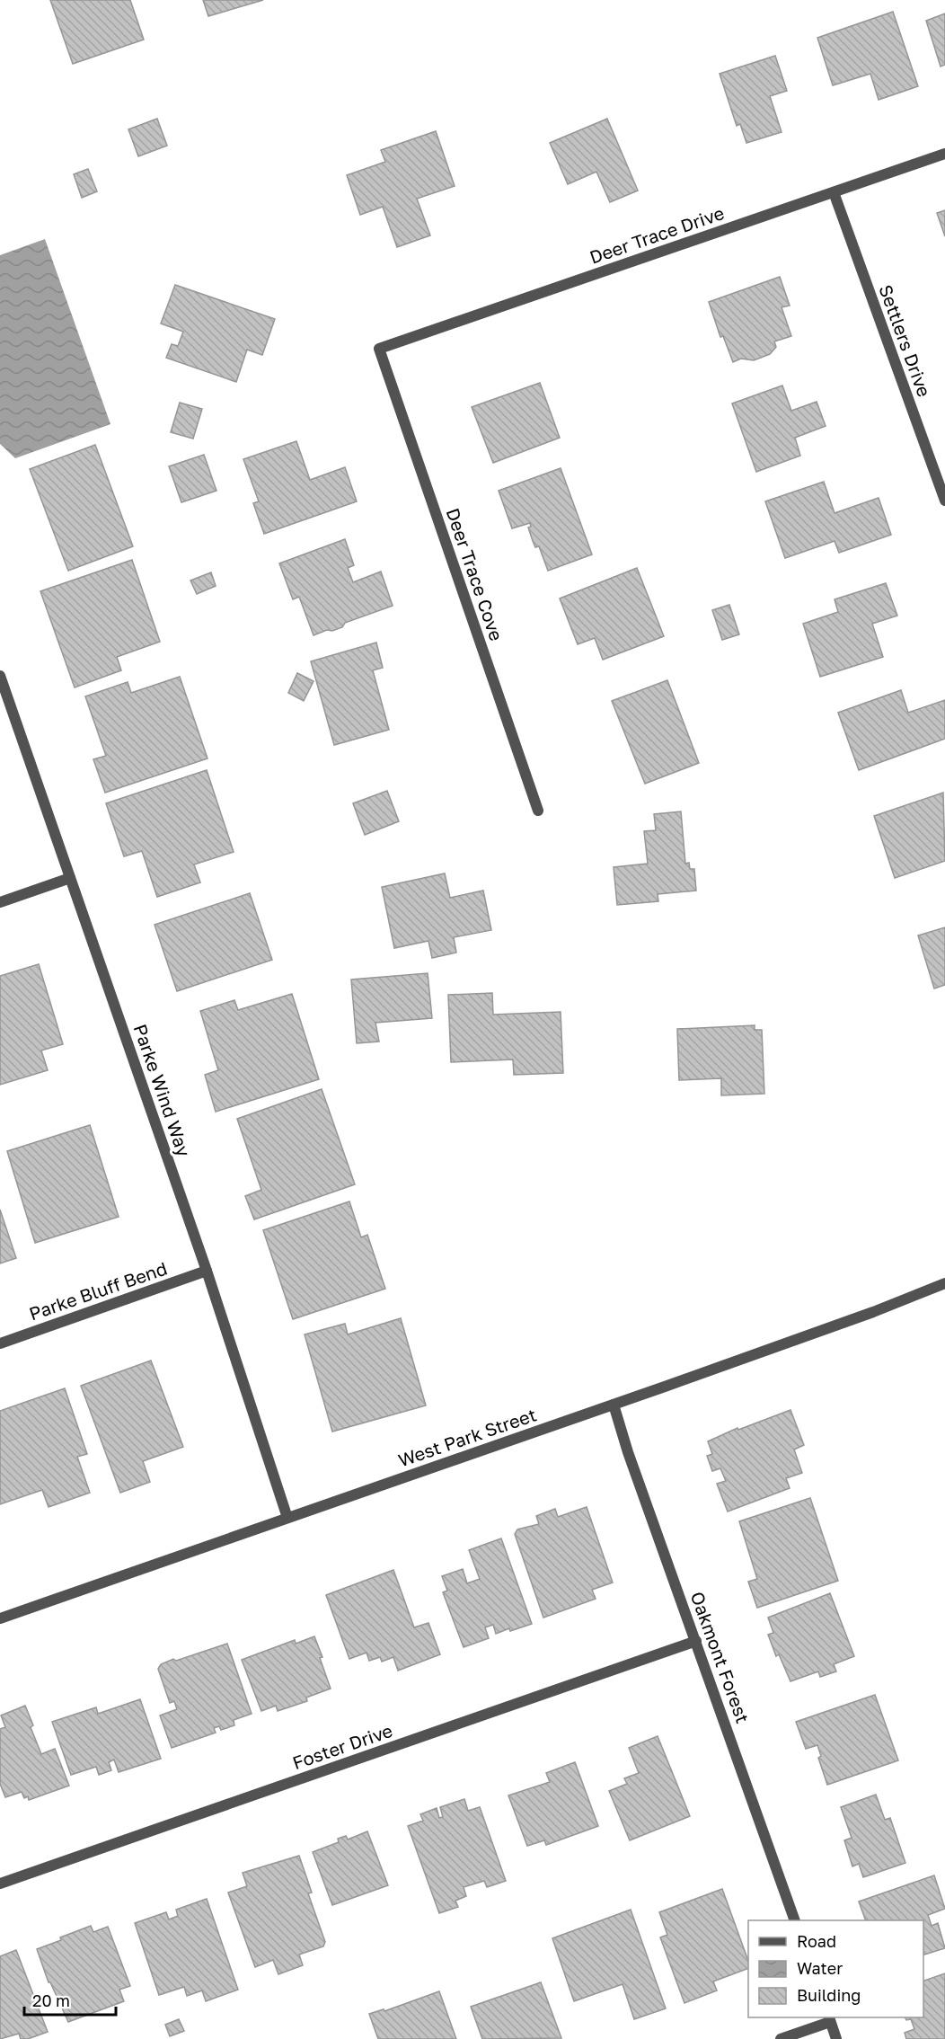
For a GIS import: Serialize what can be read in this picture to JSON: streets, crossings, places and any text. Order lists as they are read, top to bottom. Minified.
{"streets":{"street":["Deer Trace Drive","Settlers Drive","Deer Trace Cove","Parke Wind Way","Parke Bluff Bend","West Park Street","Oakmont Forest","Foster Drive"]},"crossings":[["Deer Trace Drive","Settlers Drive"],["Deer Trace Drive","Deer Trace Cove"],["Parke Wind Way","Parke Bluff Bend"],["Parke Wind Way","West Park Street"],["West Park Street","Oakmont Forest"],["Oakmont Forest","Foster Drive"]],"legend":["Road","Water","Building"],"scale_bar":"20 m"}
